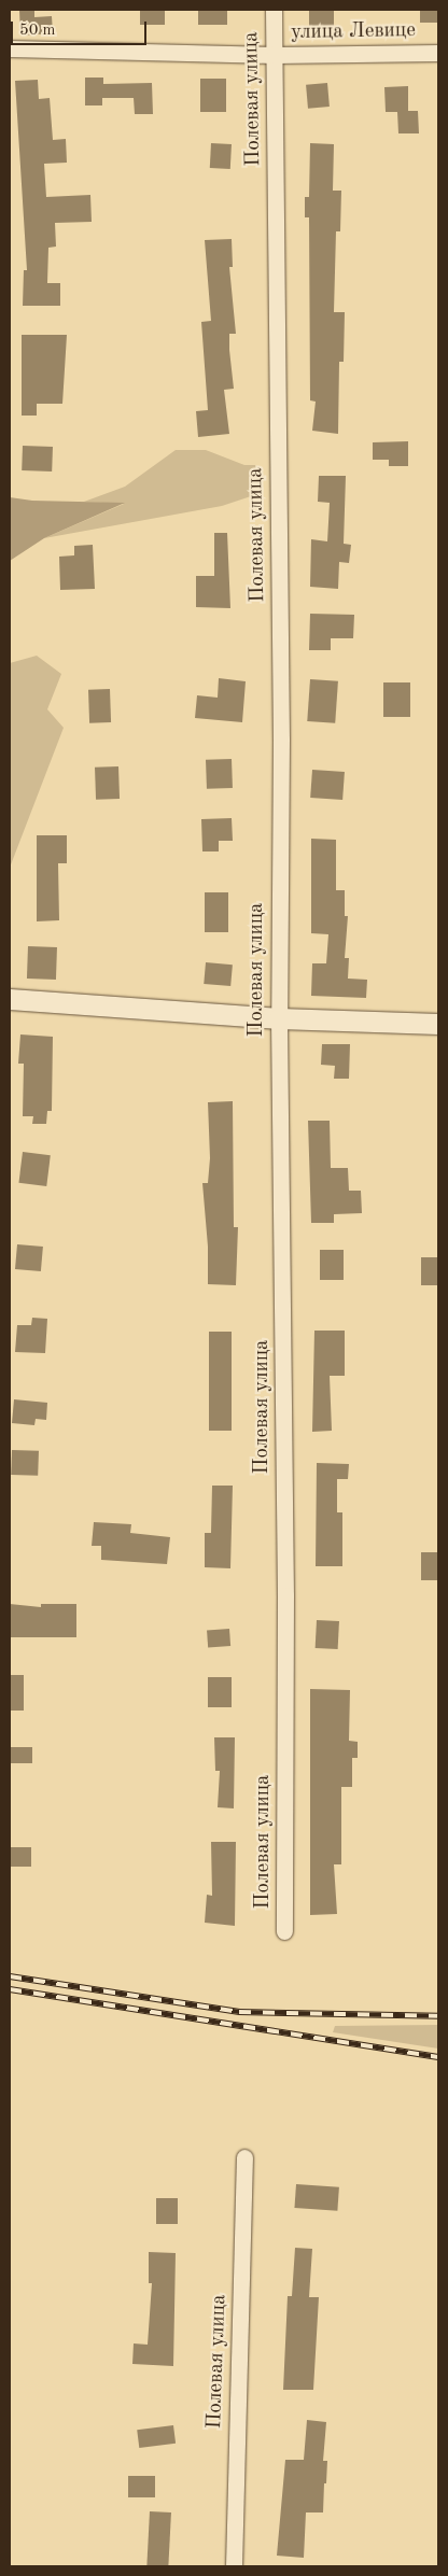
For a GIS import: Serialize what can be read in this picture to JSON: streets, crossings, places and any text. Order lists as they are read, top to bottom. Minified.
{"streets":{"street":["улица Левице","Полевая улица"]},"crossings":[["улица Левице","Полевая улица"]],"scale_bar":"50 m"}
